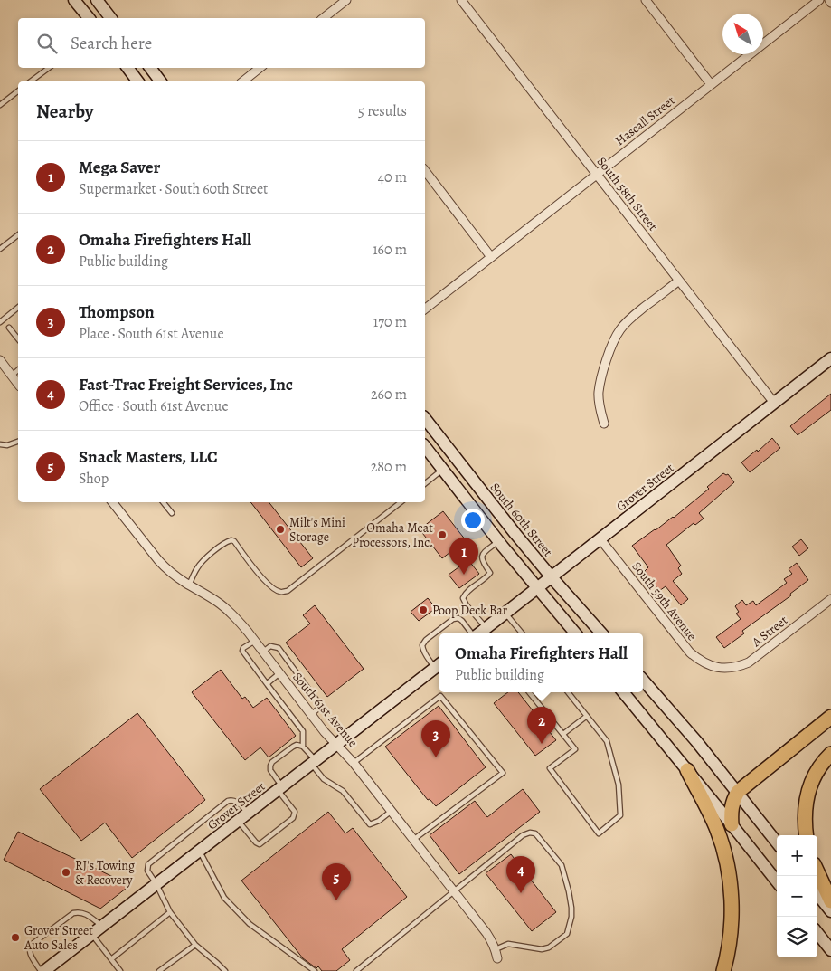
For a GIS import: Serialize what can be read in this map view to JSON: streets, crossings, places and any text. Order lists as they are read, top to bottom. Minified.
{"streets":{"main road":["Grover Street","South 60th Street"],"street":["Hascall Street","South 58th Street","South 59th Avenue","A Street","South 61st Avenue"]},"crossings":[["Hascall Street","South 58th Street"],["South 58th Street","Grover Street"],["Grover Street","South 60th Street"],["Grover Street","South 59th Avenue"],["Grover Street","South 61st Avenue"],["South 59th Avenue","A Street"]],"places":["Milt's Mini Storage","Omaha Meat Processors, Inc.","Poop Deck Bar","RJ's Towing & Recovery","Grover Street Auto Sales"],"north":"top left","page":{"search":"Search here","heading":["Nearby","5 results"],"list":[{"mark":"1","name":"Mega Saver","note":"Supermarket · South 60th Street","value":"40 m"},{"mark":"2","name":"Omaha Firefighters Hall","note":"Public building","value":"160 m"},{"mark":"3","name":"Thompson","note":"Place · South 61st Avenue","value":"170 m"},{"mark":"4","name":"Fast-Trac Freight Services, Inc","note":"Office · South 61st Avenue","value":"260 m"},{"mark":"5","name":"Snack Masters, LLC","note":"Shop","value":"280 m"}],"pins":["1","2","3","4","5"],"popup":["Omaha Firefighters Hall","Public building"],"map_buttons":["+","−"]}}
